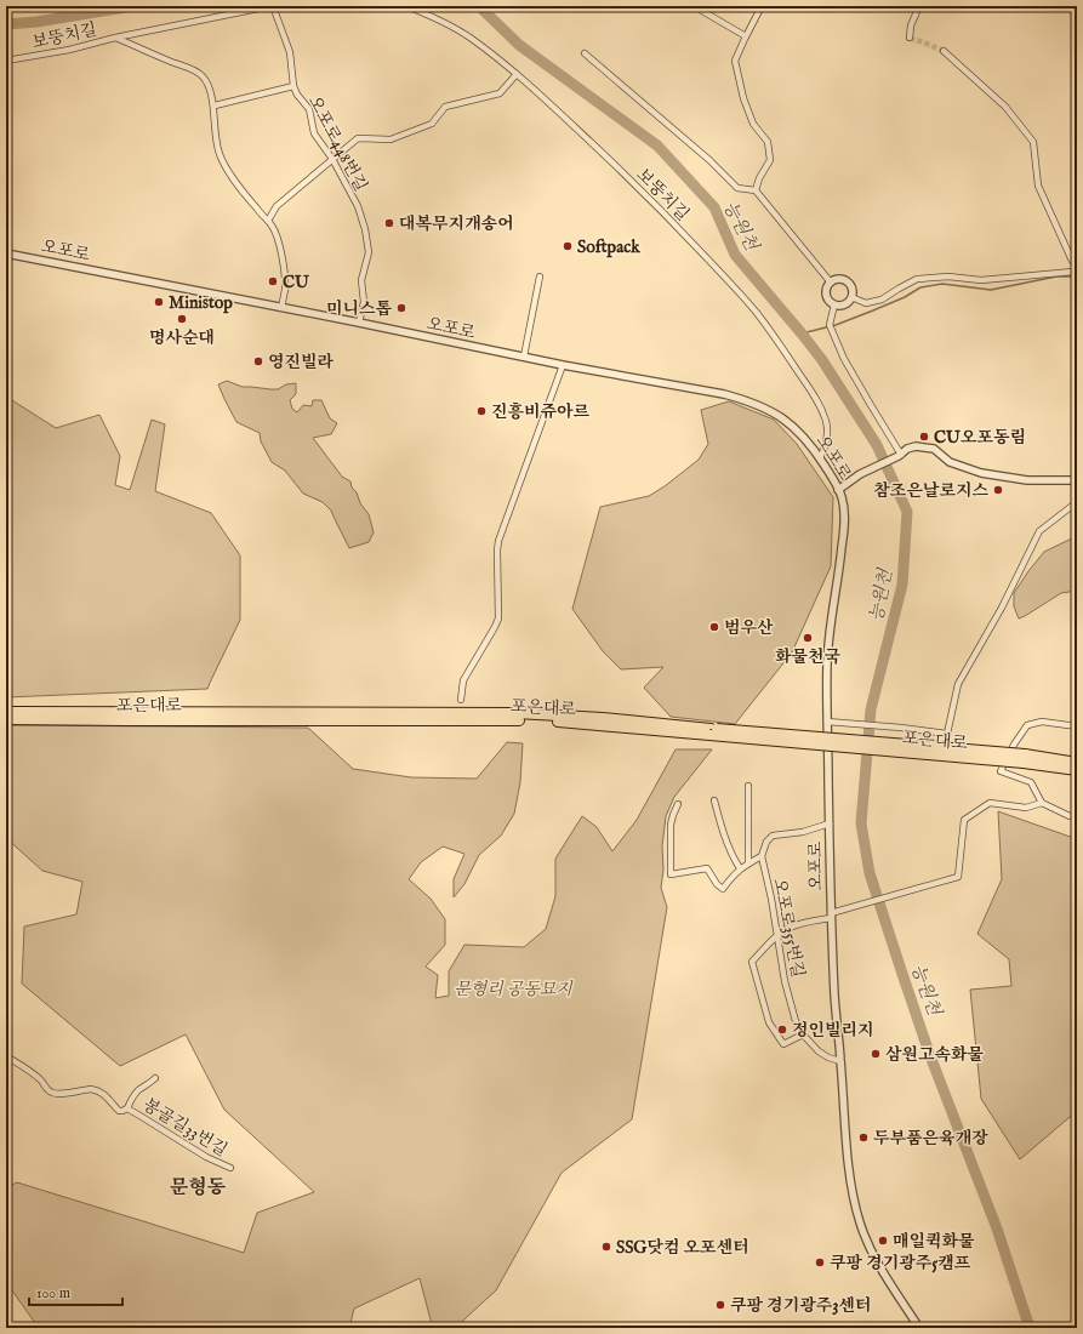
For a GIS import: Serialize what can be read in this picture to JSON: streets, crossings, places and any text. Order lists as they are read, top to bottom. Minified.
{"streets":{"highway":["포은대로"],"street":["보뚱치길","오포로448번길","오포로","오포로355번길","봉골길33번길"]},"crossings":[["보뚱치길","오포로448번길"],["보뚱치길","오포로"],["오포로448번길","오포로"],["오포로","오포로355번길"]],"districts":["문형동"],"water":["능원천"],"parks":["문형리 공동묘지"],"places":["대복무지개송어","Softpack","CU","Ministop","미니스톱","명사순대","영진빌라","진흥비쥬아르","CU오포동림","참조은날로지스","범우산","화물천국","정인빌리지","삼원고속화물","두부품은육개장","매일퀵화물","SSG닷컴 오포센터","쿠팡 경기광주5캠프","쿠팡 경기광주3센터"],"scale_bar":"100 m"}
